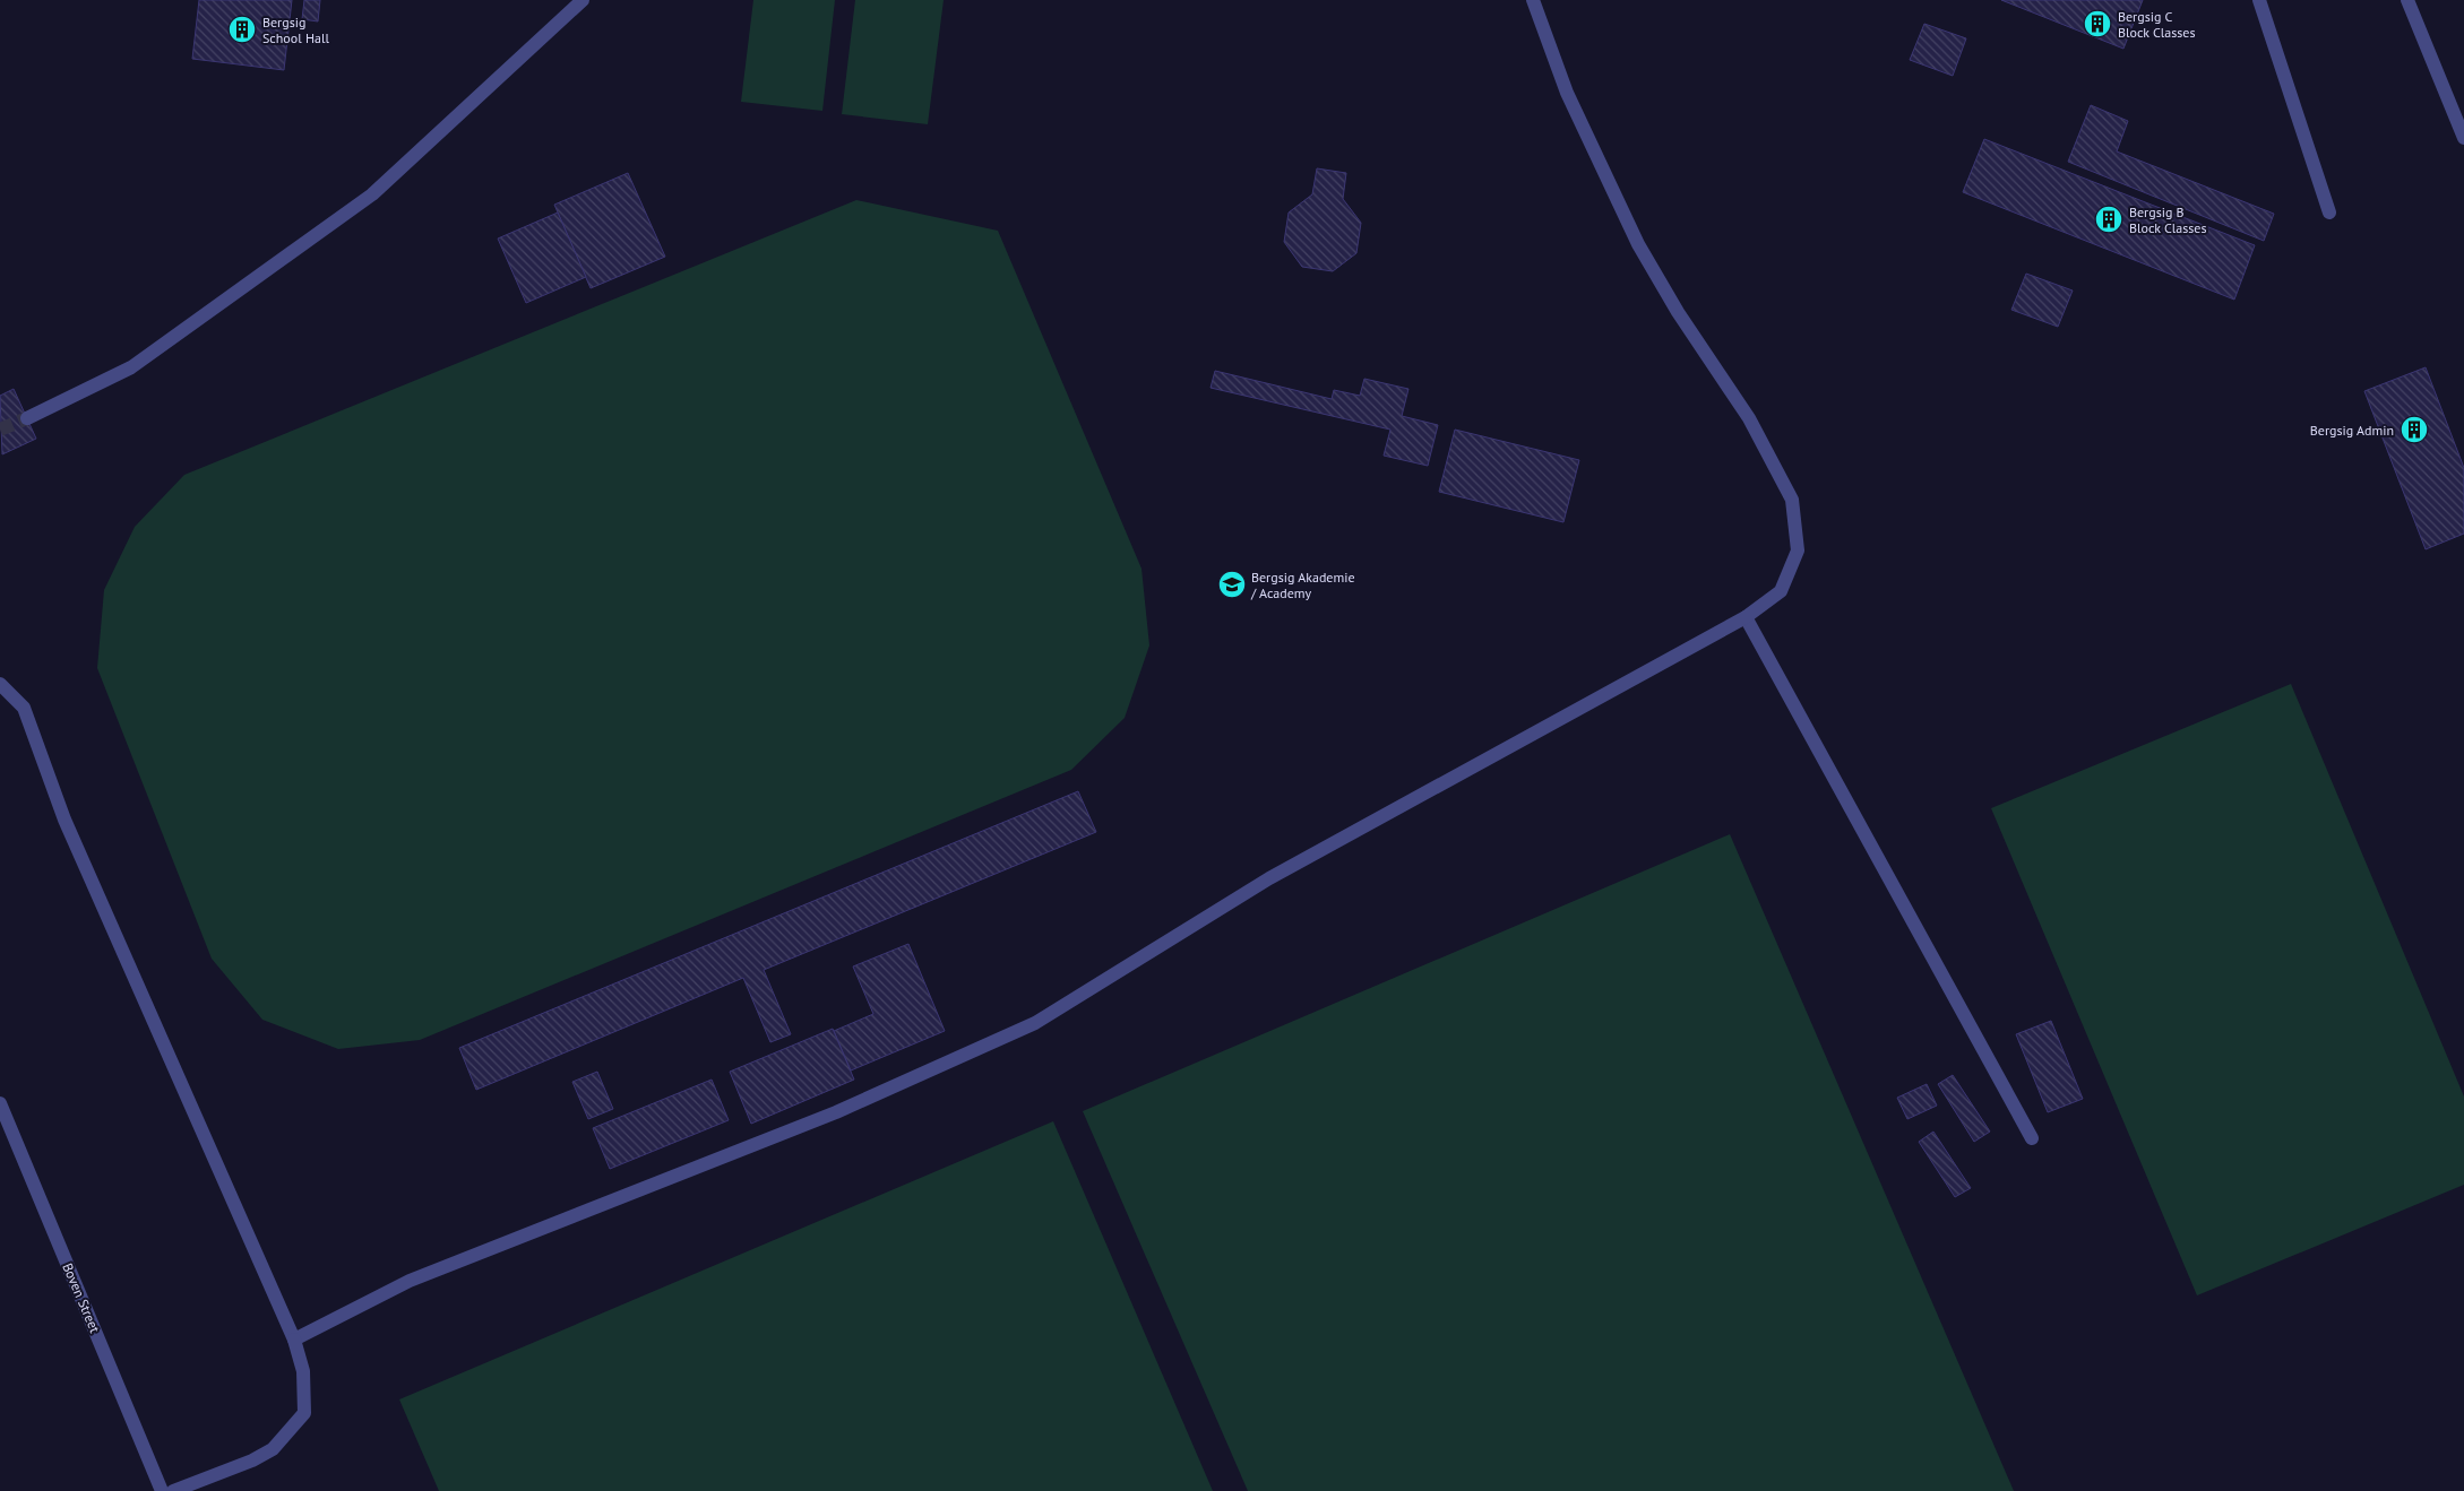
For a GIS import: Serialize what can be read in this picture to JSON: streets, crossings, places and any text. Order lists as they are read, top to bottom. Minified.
{"streets":{"street":["Boven Street"]},"places":{"building":["Bergsig C Block Classes","Bergsig School Hall","Bergsig B Block Classes","Bergsig Admin"],"school or university":["Bergsig Akademie / Academy"]}}
